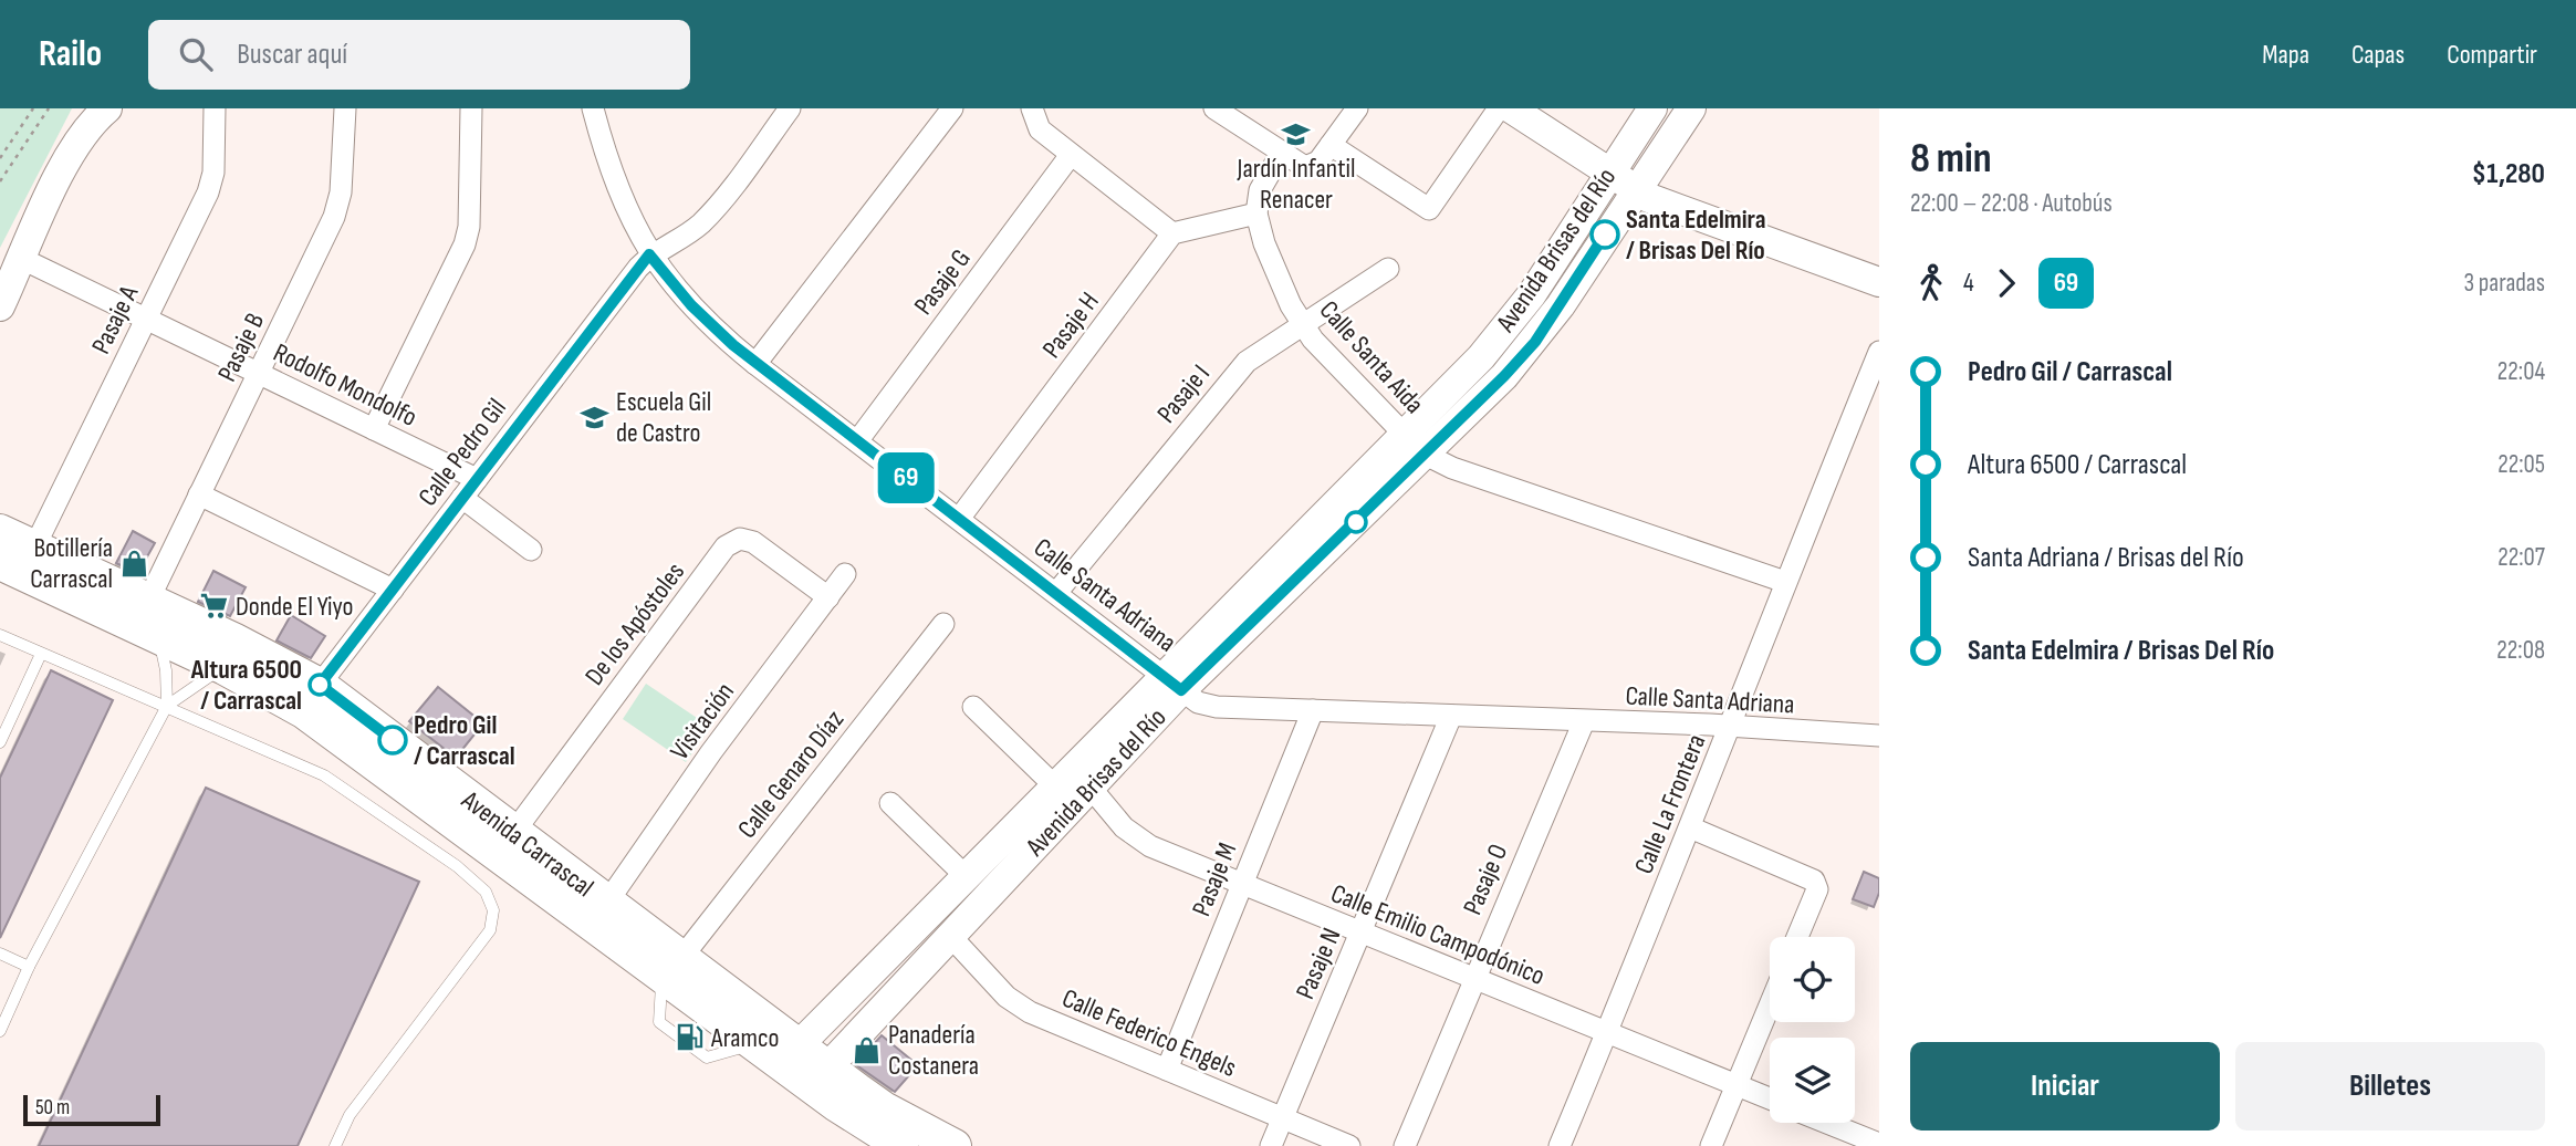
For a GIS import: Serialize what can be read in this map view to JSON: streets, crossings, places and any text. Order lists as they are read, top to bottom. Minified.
{"streets":{"main road":["Avenida Carrascal"],"street":["Avenida Brisas del Río","Pasaje G","Pasaje A","Pasaje H","Pasaje B","Calle Santa Aida","Rodolfo Mondolfo","Pasaje I","Calle Pedro Gil","Calle Santa Adriana","De los Apóstoles","Visitación","Calle Genaro Díaz","Calle La Frontera","Pasaje M","Pasaje O","Calle Emilio Campodónico","Pasaje N","Calle Federico Engels"]},"crossings":[["Avenida Brisas del Río","Calle Santa Aida"],["Avenida Brisas del Río","Calle Santa Adriana"],["Avenida Brisas del Río","Avenida Carrascal"],["Avenida Brisas del Río","Calle Emilio Campodónico"],["Avenida Brisas del Río","Calle Federico Engels"],["Pasaje G","Calle Santa Adriana"],["Pasaje A","Rodolfo Mondolfo"],["Pasaje A","Avenida Carrascal"],["Pasaje H","Calle Santa Adriana"],["Pasaje B","Rodolfo Mondolfo"],["Pasaje B","Avenida Carrascal"],["Calle Santa Aida","Pasaje I"],["Calle Santa Aida","Calle La Frontera"],["Rodolfo Mondolfo","Calle Pedro Gil"],["Pasaje I","Calle Santa Adriana"],["Calle Pedro Gil","Calle Santa Adriana"],["Calle Pedro Gil","Avenida Carrascal"],["Calle Santa Adriana","Calle La Frontera"],["Calle Santa Adriana","Pasaje M"],["Calle Santa Adriana","Pasaje O"],["Calle Santa Adriana","Pasaje N"],["De los Apóstoles","Visitación"],["De los Apóstoles","Avenida Carrascal"],["Visitación","Avenida Carrascal"],["Calle Genaro Díaz","Avenida Carrascal"],["Calle La Frontera","Calle Emilio Campodónico"],["Pasaje M","Calle Emilio Campodónico"],["Pasaje M","Calle Federico Engels"],["Pasaje O","Calle Emilio Campodónico"],["Calle Emilio Campodónico","Pasaje N"],["Pasaje N","Calle Federico Engels"]],"places":{"school or university":["Jardín Infantil Renacer","Escuela Gil de Castro"],"other":["Santa Edelmira / Brisas Del Río","Altura 6500 / Carrascal","Pedro Gil / Carrascal"],"shop":["Botillería Carrascal","Panadería Costanera"],"supermarket":["Donde El Yiyo"],"fuel station":["Aramco"]},"lines":["bus line 69"],"scale_bar":"50 m","page":{"header":"Railo","search":"Buscar aquí","nav":["Mapa","Capas","Compartir"],"on_map":"69","heading":["8 min","22:00 – 22:08 · Autobús","$1,280"],"legs":["4","69","3 paradas"],"list":[{"name":"Pedro Gil / Carrascal","value":"22:04"},{"name":"Altura 6500 / Carrascal","value":"22:05"},{"name":"Santa Adriana / Brisas del Río","value":"22:07"},{"name":"Santa Edelmira / Brisas Del Río","value":"22:08"}],"buttons":["Iniciar","Billetes"],"scale":"50 m"}}
